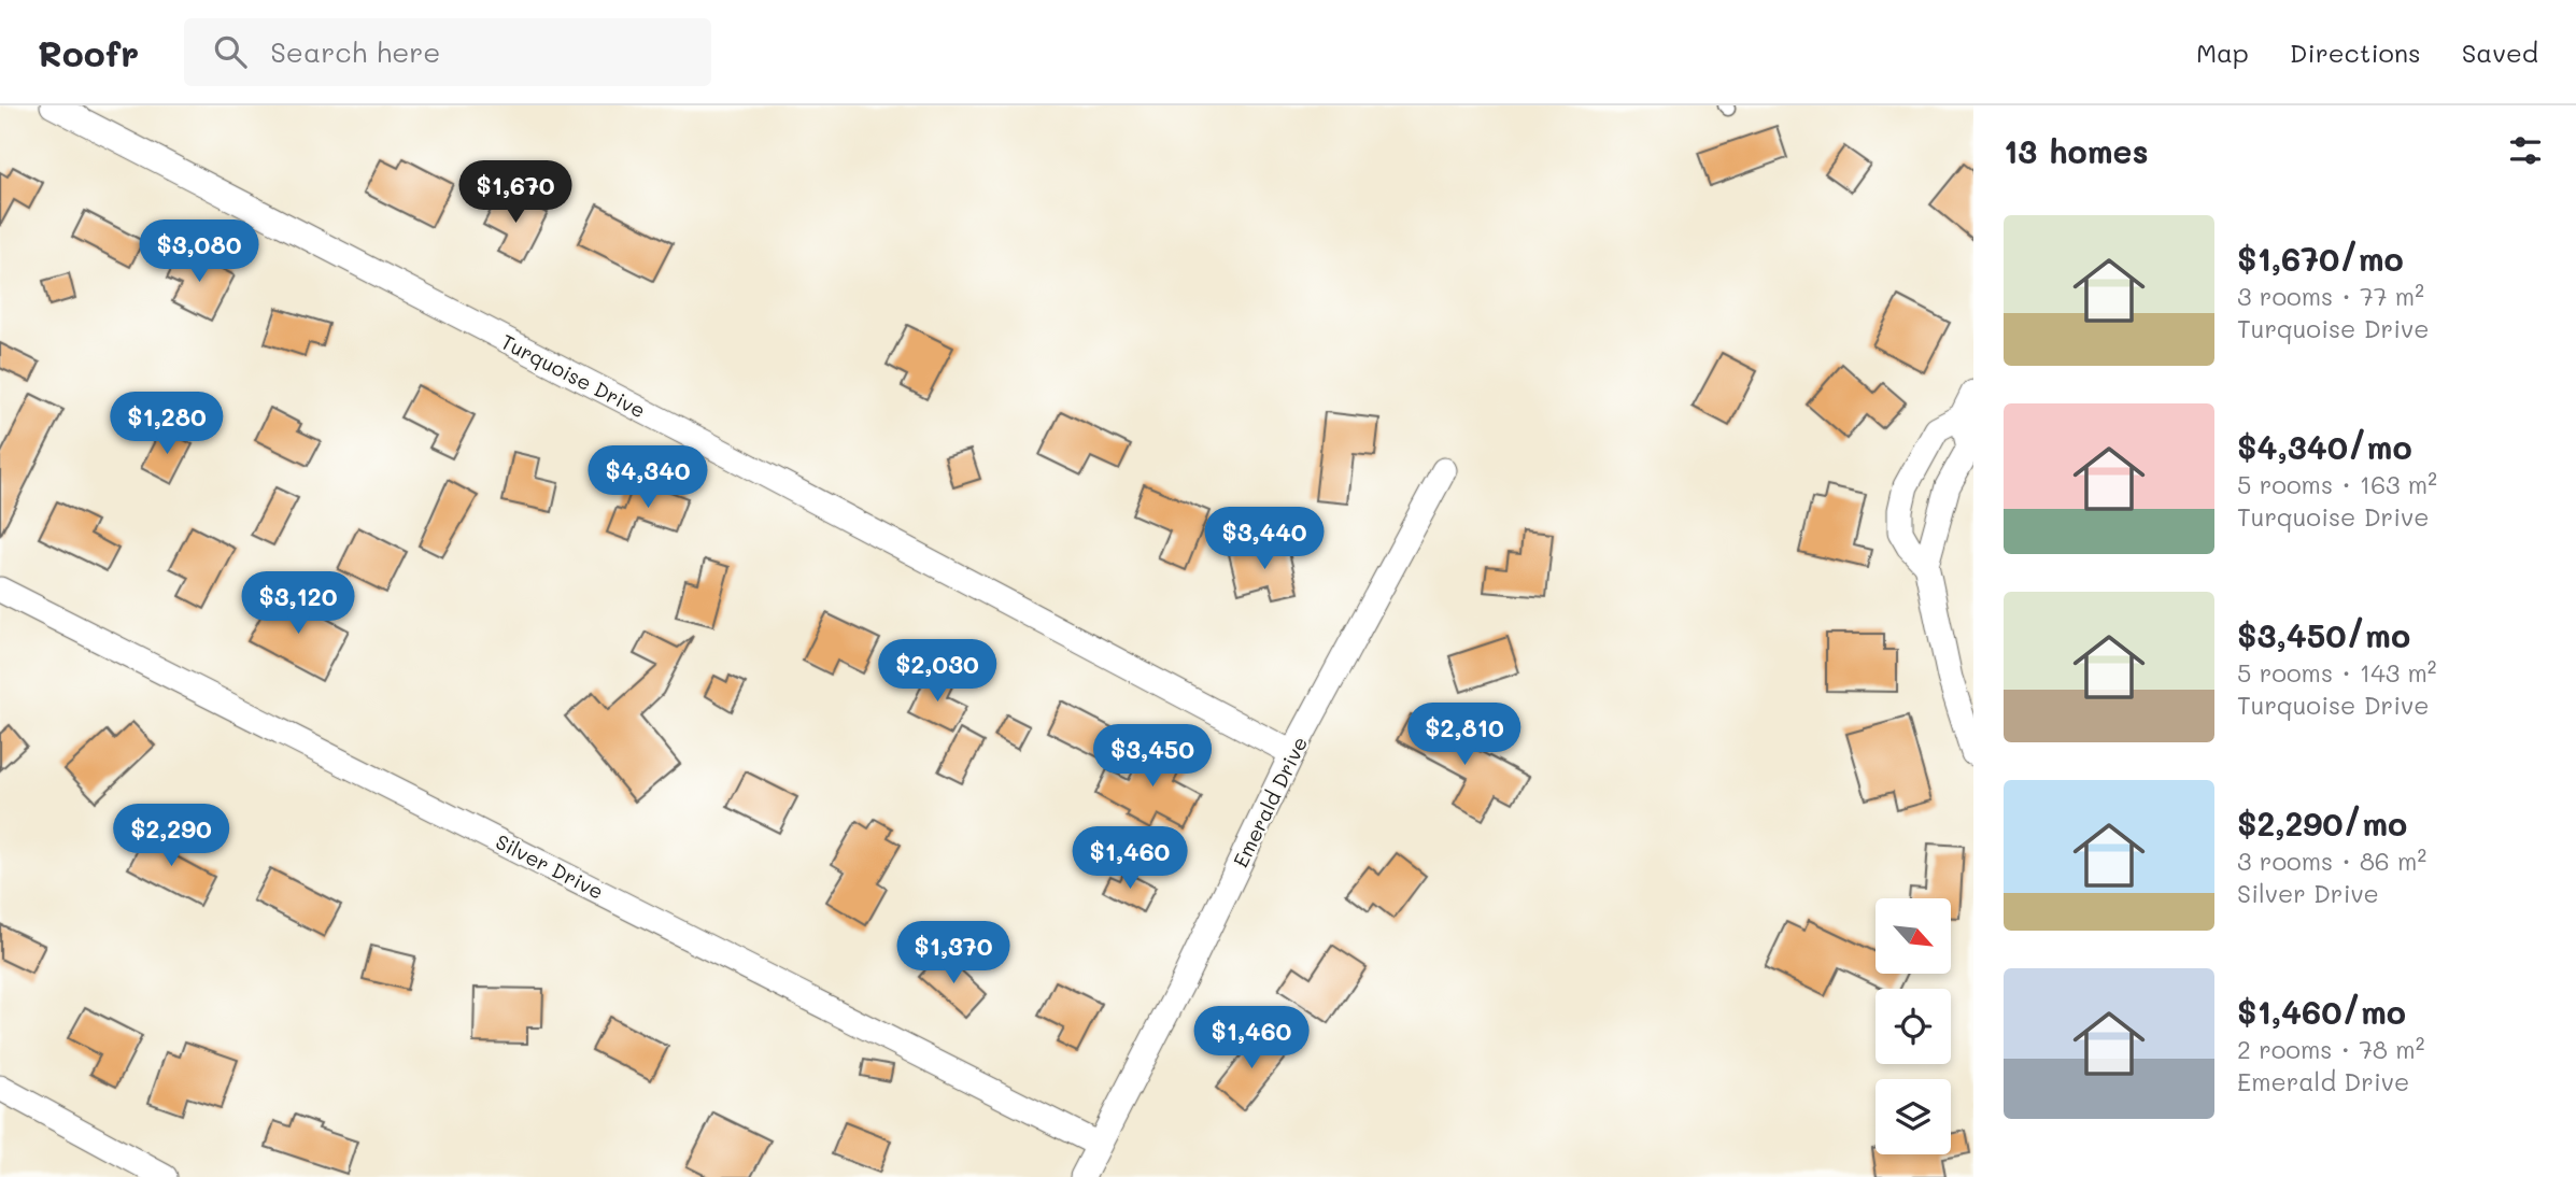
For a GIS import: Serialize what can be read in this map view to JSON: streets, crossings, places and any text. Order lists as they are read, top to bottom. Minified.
{"streets":{"street":["Turquoise Drive","Emerald Drive","Silver Drive"]},"crossings":[["Turquoise Drive","Emerald Drive"],["Emerald Drive","Silver Drive"]],"north":"bottom right","page":{"header":"Roofr","search":"Search here","nav":["Map","Directions","Saved"],"heading":"13 homes","price":["$1,670","$3,080","$1,280","$4,340","$3,440","$3,120","$2,030","$2,810","$3,450","$2,290","$1,460","$1,370","$1,460"],"list":[{"name":"$1,670/mo","note":"3 rooms · 77 m² · Turquoise Drive"},{"name":"$4,340/mo","note":"5 rooms · 163 m² · Turquoise Drive"},{"name":"$3,450/mo","note":"5 rooms · 143 m² · Turquoise Drive"},{"name":"$2,290/mo","note":"3 rooms · 86 m² · Silver Drive"},{"name":"$1,460/mo","note":"2 rooms · 78 m² · Emerald Drive"}]}}
